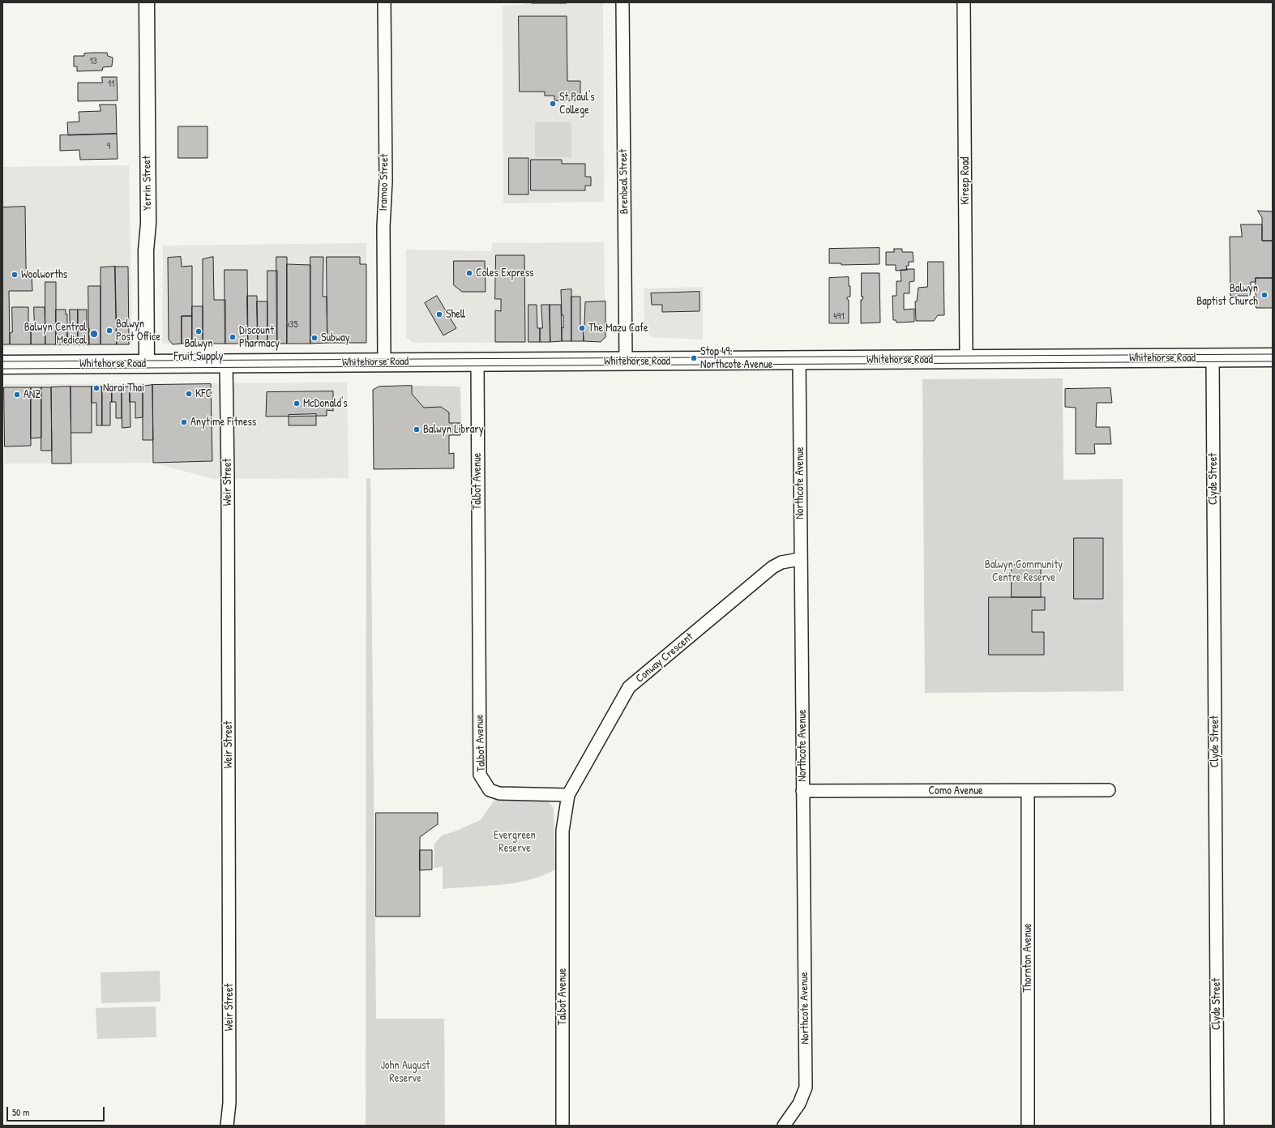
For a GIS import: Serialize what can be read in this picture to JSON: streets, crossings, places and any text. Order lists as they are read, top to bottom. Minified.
{"streets":{"main road":["Whitehorse Road"],"street":["Kireep Road","Brenbeal Street","Iramoo Street","Yerrin Street","Clyde Street","Talbot Avenue","Weir Street","Northcote Avenue","Conway Crescent","Como Avenue","Thornton Avenue"]},"crossings":[["Kireep Road","Whitehorse Road"],["Brenbeal Street","Whitehorse Road"],["Iramoo Street","Whitehorse Road"],["Yerrin Street","Whitehorse Road"],["Whitehorse Road","Clyde Street"],["Whitehorse Road","Talbot Avenue"],["Whitehorse Road","Weir Street"],["Whitehorse Road","Northcote Avenue"],["Talbot Avenue","Conway Crescent"],["Northcote Avenue","Conway Crescent"],["Northcote Avenue","Como Avenue"],["Como Avenue","Thornton Avenue"]],"parks":["Balwyn Community Centre Reserve","Evergreen Reserve","John August Reserve"],"places":["St Paul's College","Coles Express","Woolworths","Balwyn Baptist Church","Shell","The Mazu Cafe","Balwyn Post Office","Balwyn Fruit Supply","Balwyn Central Medical","Discount Pharmacy","Subway","Stop 49: Northcote Avenue","Narai Thai","KFC","ANZ","McDonald's","Anytime Fitness","Balwyn Library"],"house_numbers":["13","11","9","491","435"],"scale_bar":"50 m"}
